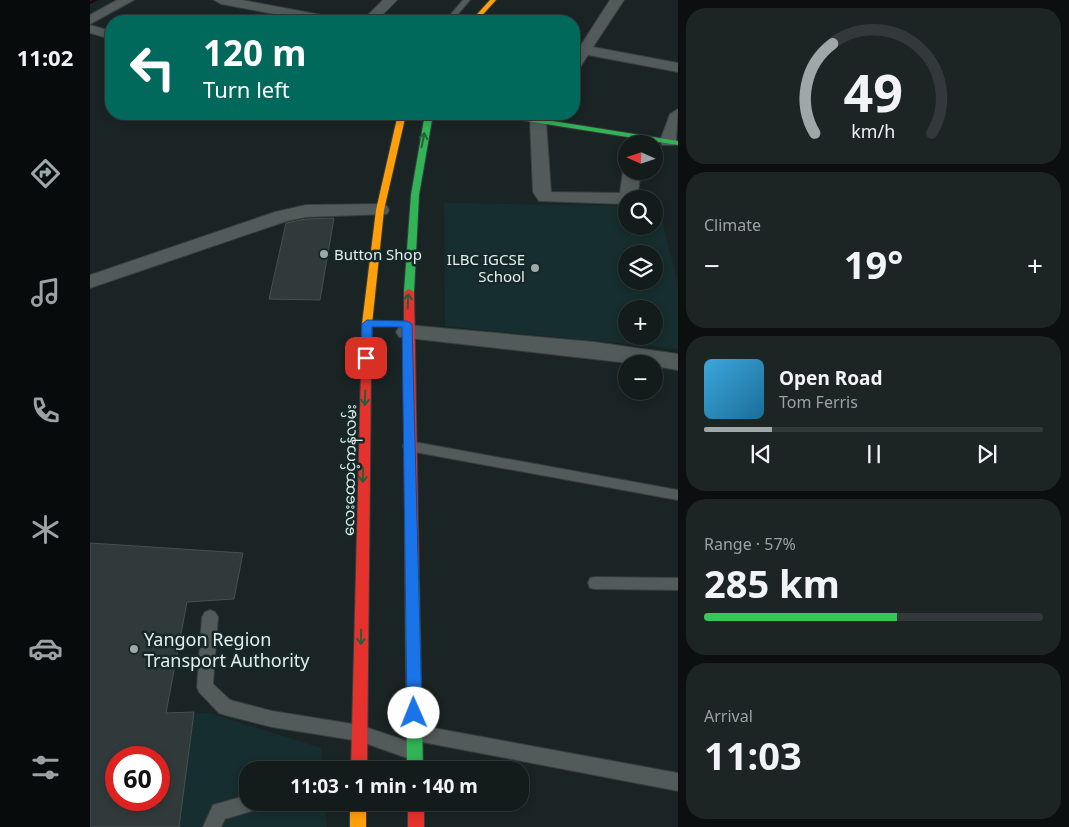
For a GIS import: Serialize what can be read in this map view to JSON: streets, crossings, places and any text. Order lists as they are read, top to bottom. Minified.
{"streets":{"main road":["လေးထောင့်ကန်လမ်း"]},"places":["Button Shop","ILBC IGCSE School","Yangon Region Transport Authority"],"north":"left","page":{"tabs":"11:02","turn":["120 m","Turn left"],"map_buttons":["+","−"],"tile":["Climate",["Range · 57%","285 km"],["Arrival","11:03"]],"heat":["−","19°","+"],"song":["Open Road","Tom Ferris"],"limit":"60","trip":"11:03 · 1 min · 140 m","gauge":["49","km/h"]}}
